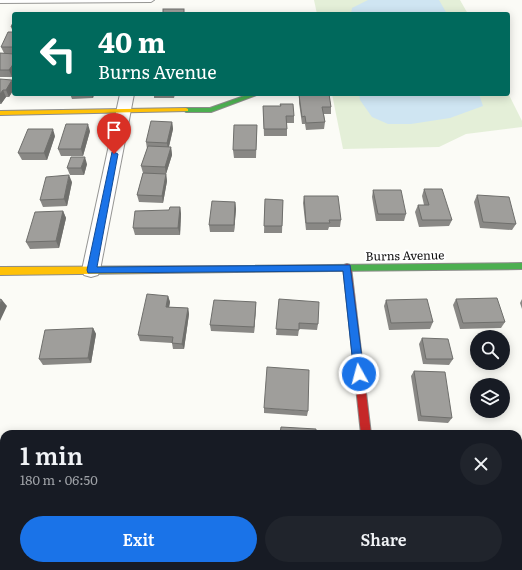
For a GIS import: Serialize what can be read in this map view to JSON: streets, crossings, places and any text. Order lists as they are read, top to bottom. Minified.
{"streets":{"street":["Burns Avenue"]},"page":{"turn":["40 m","Burns Avenue"],"heading":["1 min","180 m · 06:50"],"buttons":["Exit","Share"]}}
